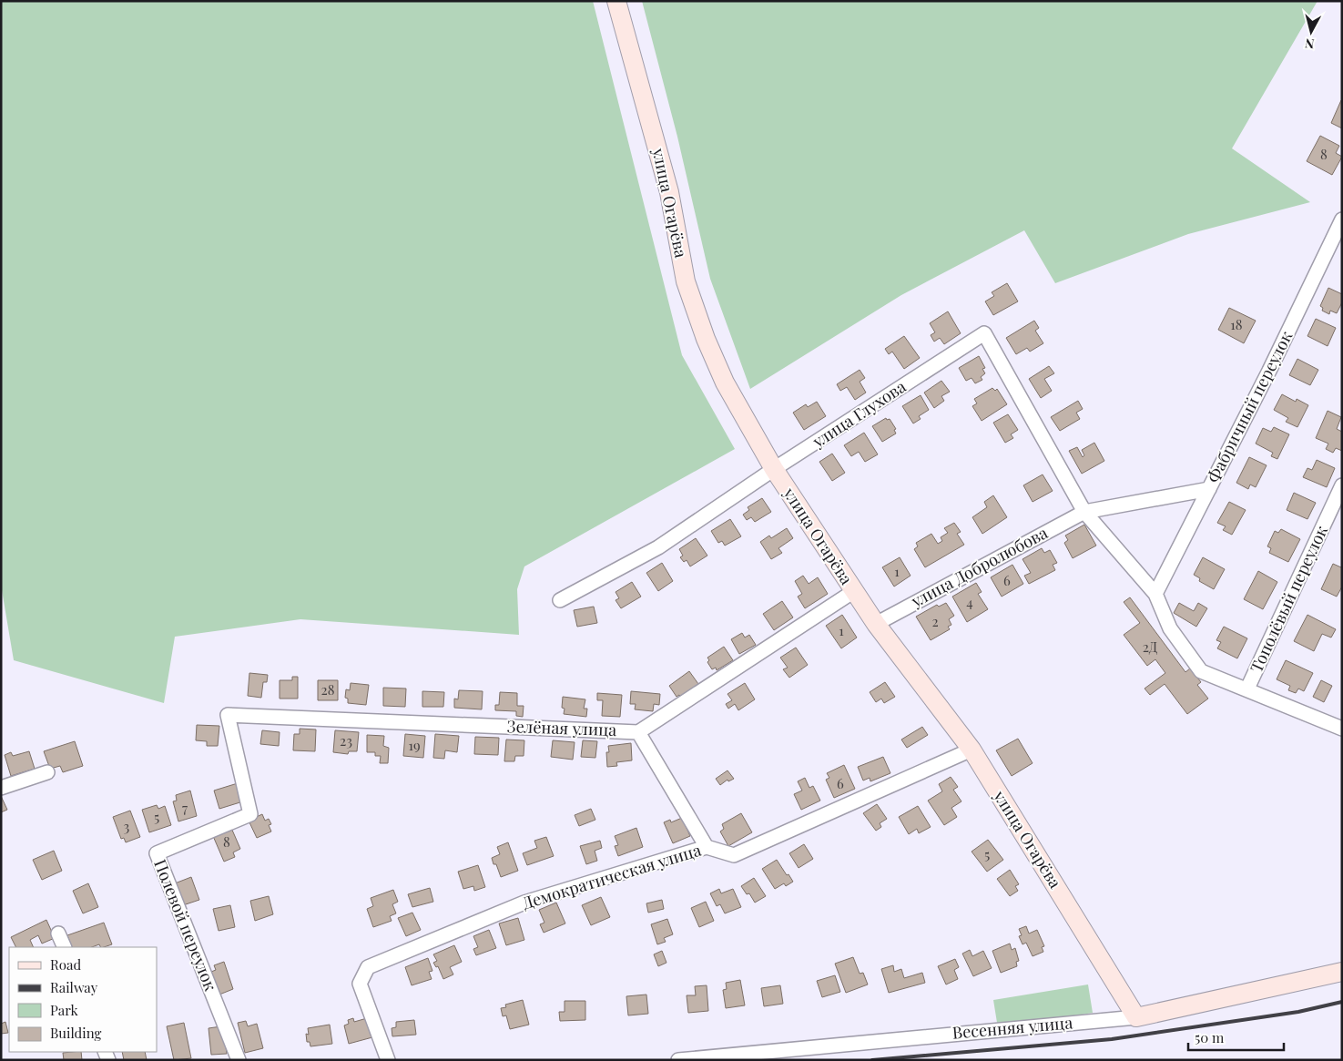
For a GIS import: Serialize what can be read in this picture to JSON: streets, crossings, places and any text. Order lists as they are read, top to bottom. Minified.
{"streets":{"main road":["улица Огарёва","Весенняя улица"],"street":["Фабричный переулок","улица Глухова","улица Добролюбова","Тополёвый переулок","Зелёная улица","Демократическая улица","Полевой переулок"]},"crossings":[["улица Огарёва","улица Глухова"],["улица Огарёва","улица Добролюбова"],["улица Огарёва","Зелёная улица"],["улица Огарёва","Демократическая улица"],["улица Огарёва","Весенняя улица"],["Фабричный переулок","улица Добролюбова"],["улица Глухова","улица Добролюбова"],["Зелёная улица","Полевой переулок"]],"house_numbers":["8","18","1","6","4","2","1","2Д","28","23","19","6","7","5","3","8","5"],"legend":["Road","Railway","Park","Building"],"scale_bar":"50 m","north":"bottom"}
